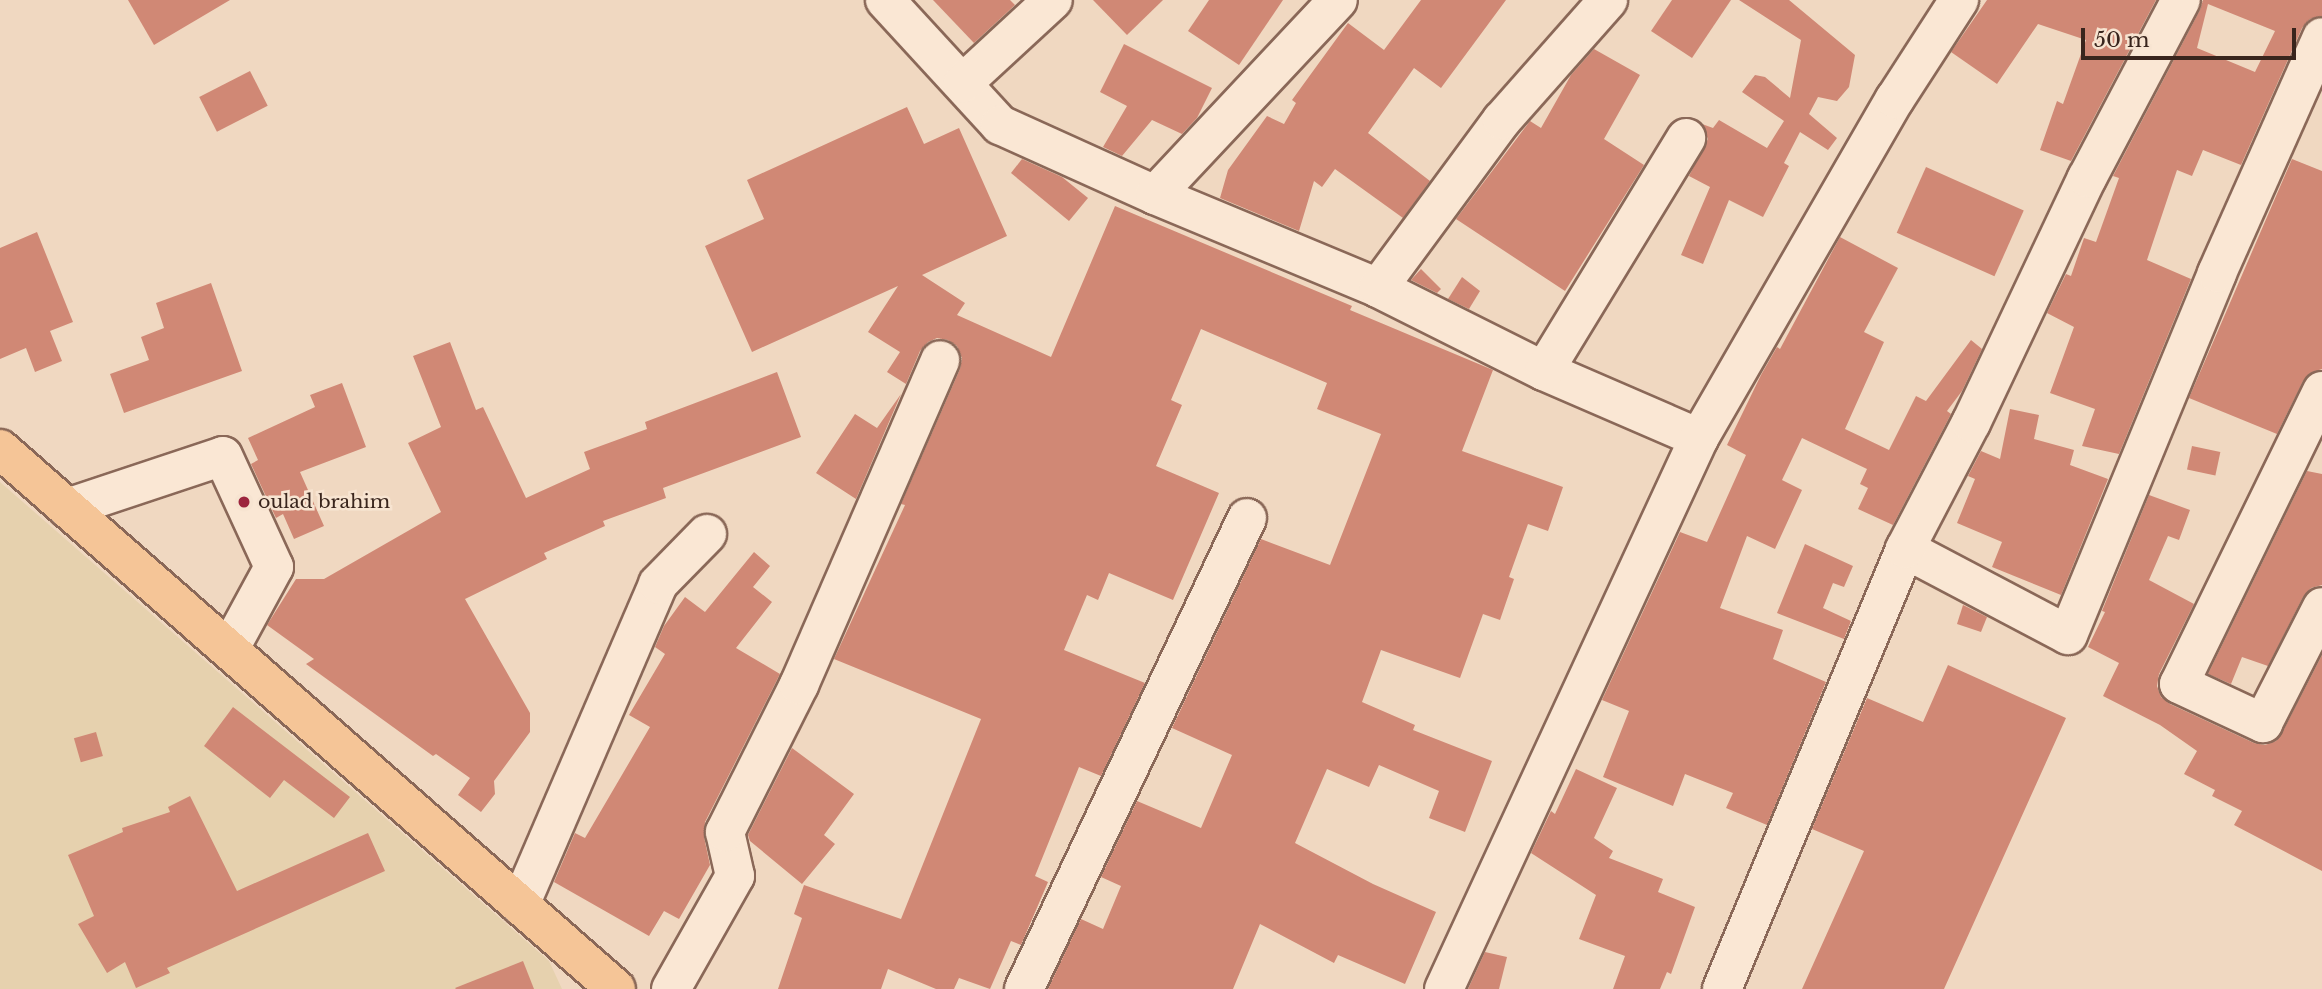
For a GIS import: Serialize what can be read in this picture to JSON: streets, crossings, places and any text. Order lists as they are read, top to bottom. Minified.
{"places":["oulad brahim"],"scale_bar":"50 m"}
